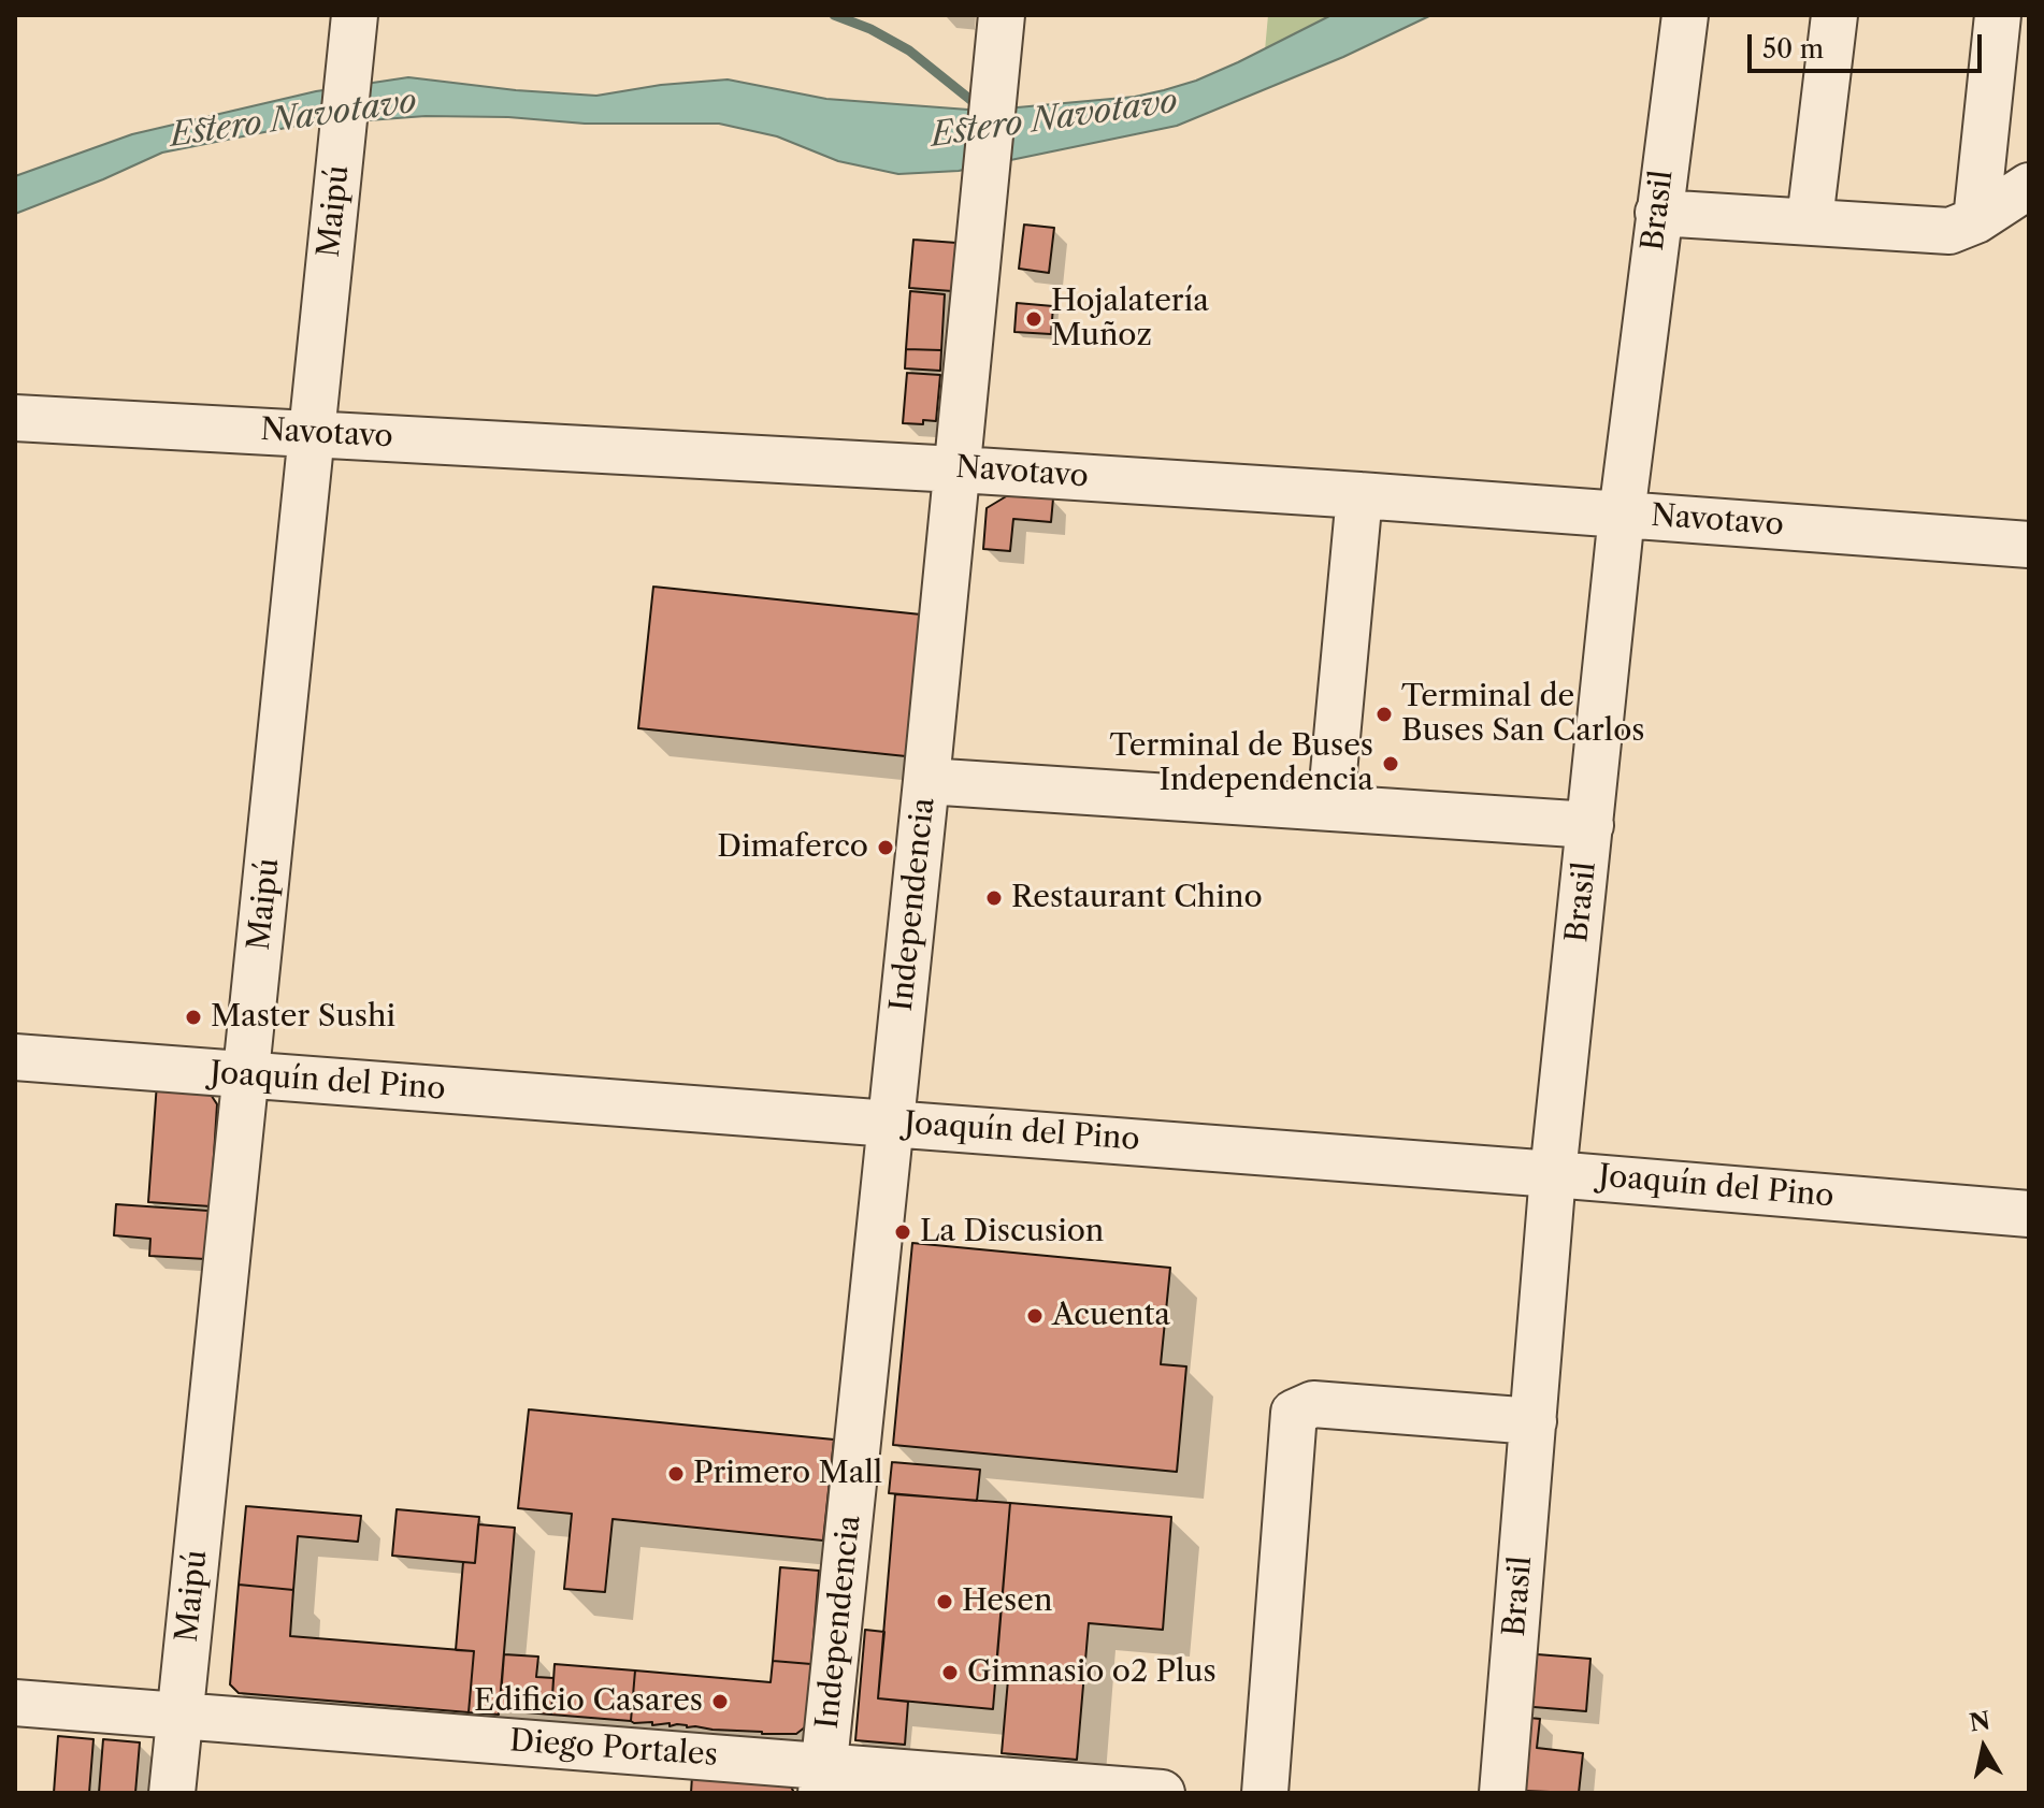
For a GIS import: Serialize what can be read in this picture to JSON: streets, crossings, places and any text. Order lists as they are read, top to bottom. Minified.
{"streets":{"street":["Brasil","Maipú","Navotavo","Independencia","Joaquín del Pino","Diego Portales"]},"crossings":[["Brasil","Navotavo"],["Brasil","Joaquín del Pino"],["Maipú","Navotavo"],["Maipú","Joaquín del Pino"],["Maipú","Diego Portales"],["Navotavo","Independencia"],["Independencia","Joaquín del Pino"],["Independencia","Diego Portales"]],"water":["Estero Navotavo"],"places":["Hojalatería Muñoz","Terminal de Buses San Carlos","Terminal de Buses Independencia","Dimaferco","Restaurant Chino","Master Sushi","La Discusion","Acuenta","Primero Mall","Hesen","Gimnasio o2 Plus","Edificio Casares"],"scale_bar":"50 m","north":"top"}
